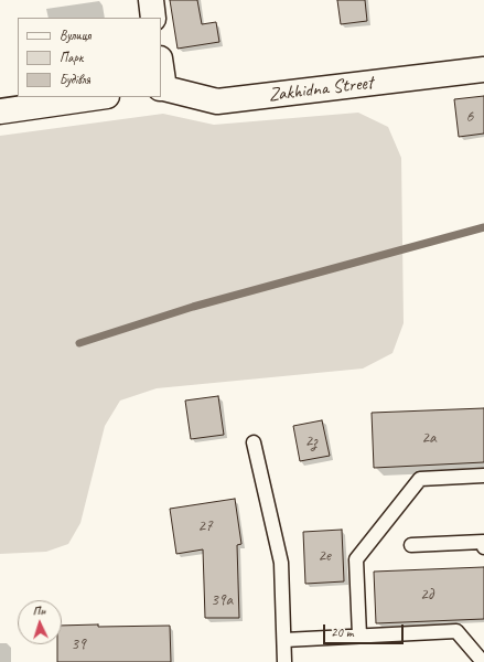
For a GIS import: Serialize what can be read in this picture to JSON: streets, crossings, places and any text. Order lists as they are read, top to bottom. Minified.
{"streets":{"street":["Zakhidna Street"]},"house_numbers":["6","2а","2з","27","2е","2д","39а","39"],"legend":["Вулиця","Парк","Будівля"],"scale_bar":"20 m","north":"top"}
